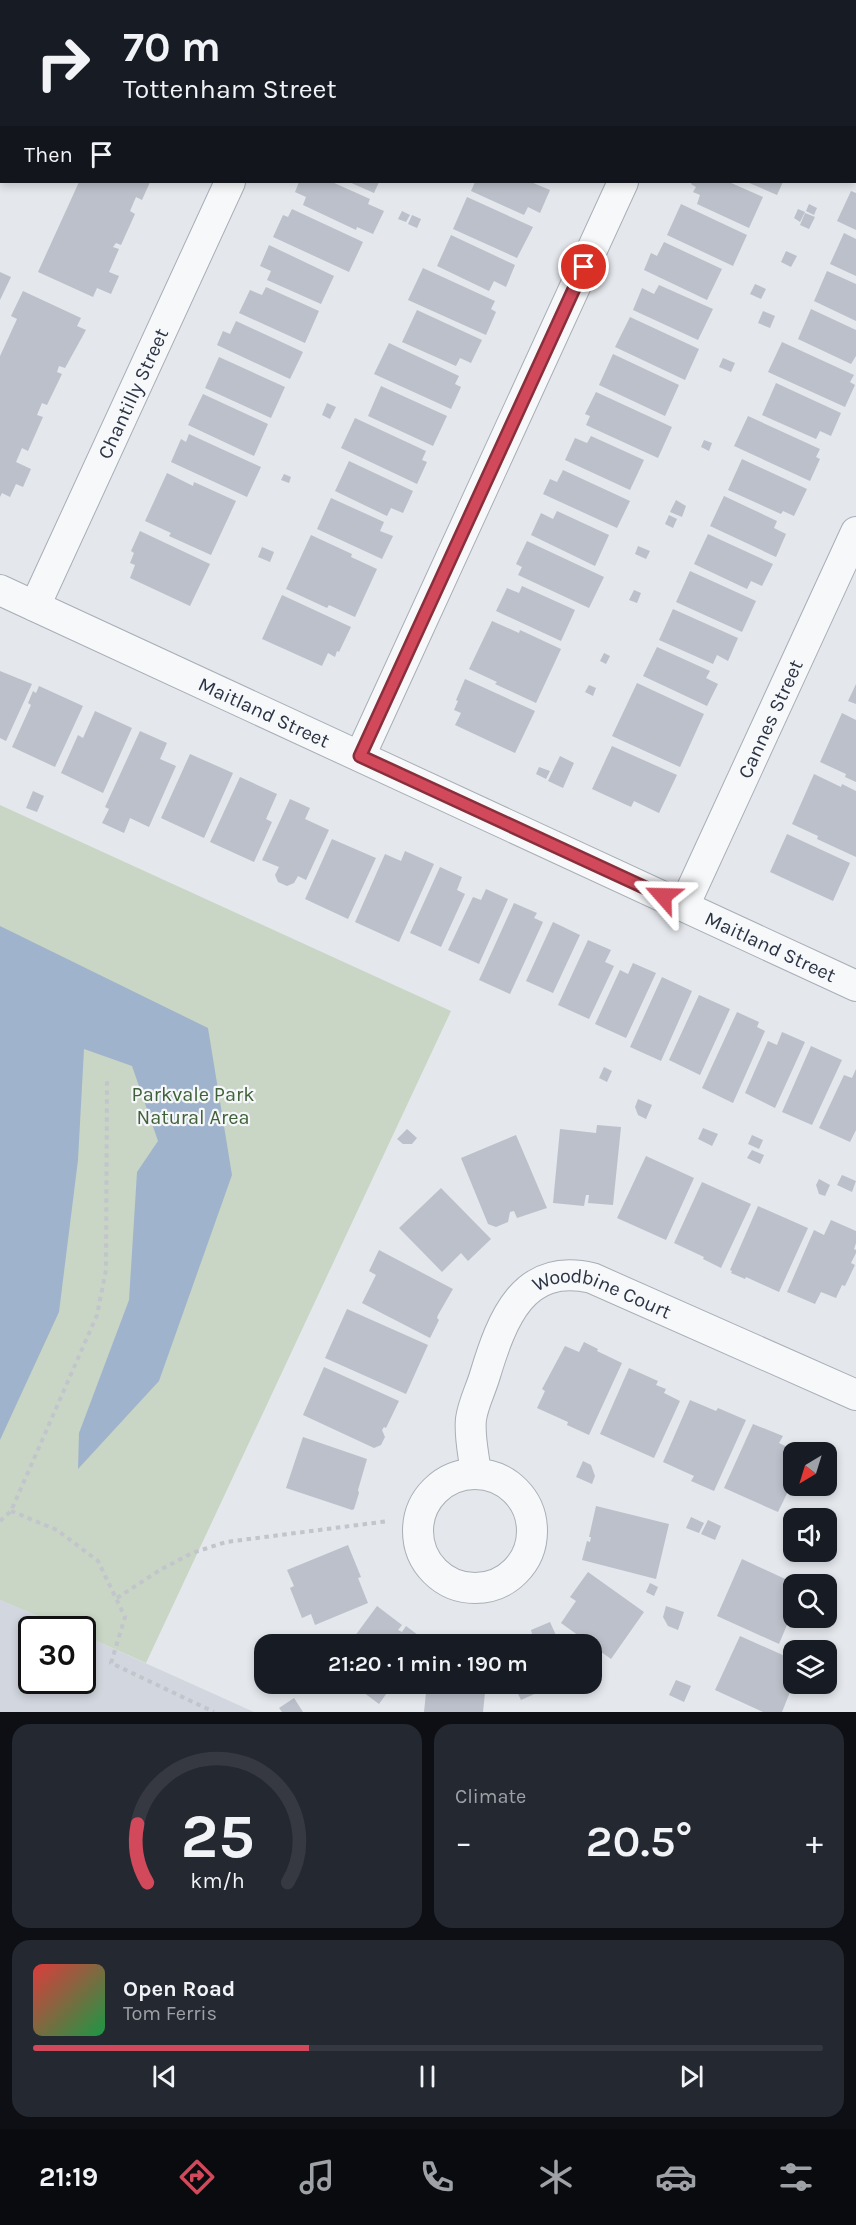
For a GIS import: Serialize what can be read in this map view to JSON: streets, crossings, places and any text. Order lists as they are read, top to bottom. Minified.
{"streets":{"street":["Chantilly Street","Maitland Street","Cannes Street","Woodbine Court"]},"crossings":[["Chantilly Street","Maitland Street"],["Maitland Street","Cannes Street"]],"parks":["Parkvale Park Natural Area"],"north":"bottom left","page":{"turn":["70 m","Tottenham Street"],"then":"Then","limit":"30","trip":"21:20 · 1 min · 190 m","tile":"Climate","heat":["−","20.5°","+"],"song":["Open Road","Tom Ferris"],"tabs":"21:19","gauge":["25","km/h"]}}
